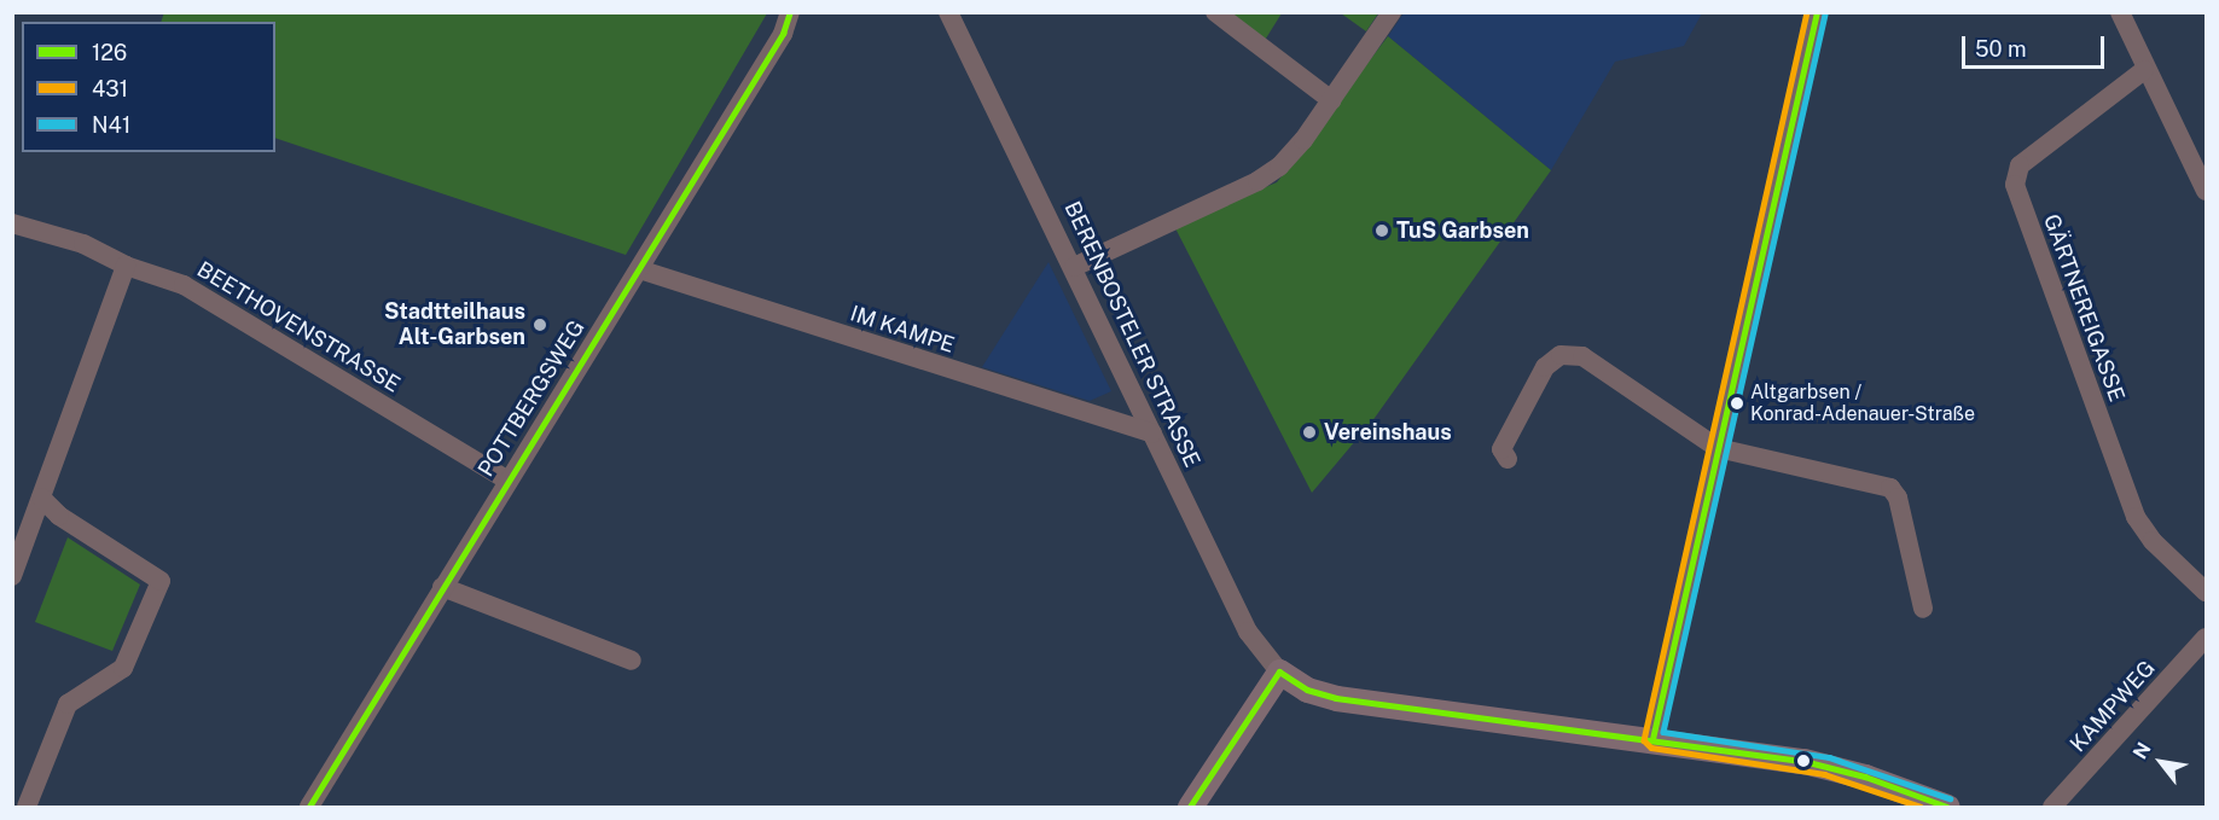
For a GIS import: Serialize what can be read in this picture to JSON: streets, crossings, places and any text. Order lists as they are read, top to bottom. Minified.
{"streets":{"street":["GÄRTNEREIGASSE","BEETHOVENSTRASSE","IM KAMPE","BERENBOSTELER STRASSE","POTTBERGSWEG","KAMPWEG"]},"crossings":[["BEETHOVENSTRASSE","POTTBERGSWEG"],["IM KAMPE","BERENBOSTELER STRASSE"],["IM KAMPE","POTTBERGSWEG"]],"places":["TuS Garbsen","Stadtteilhaus Alt-Garbsen","Altgarbsen / Konrad-Adenauer-Straße","Vereinshaus"],"lines":["transit line 126","transit line 431","transit line N41"],"legend":["126","431","N41"],"scale_bar":"50 m","north":"top left"}
